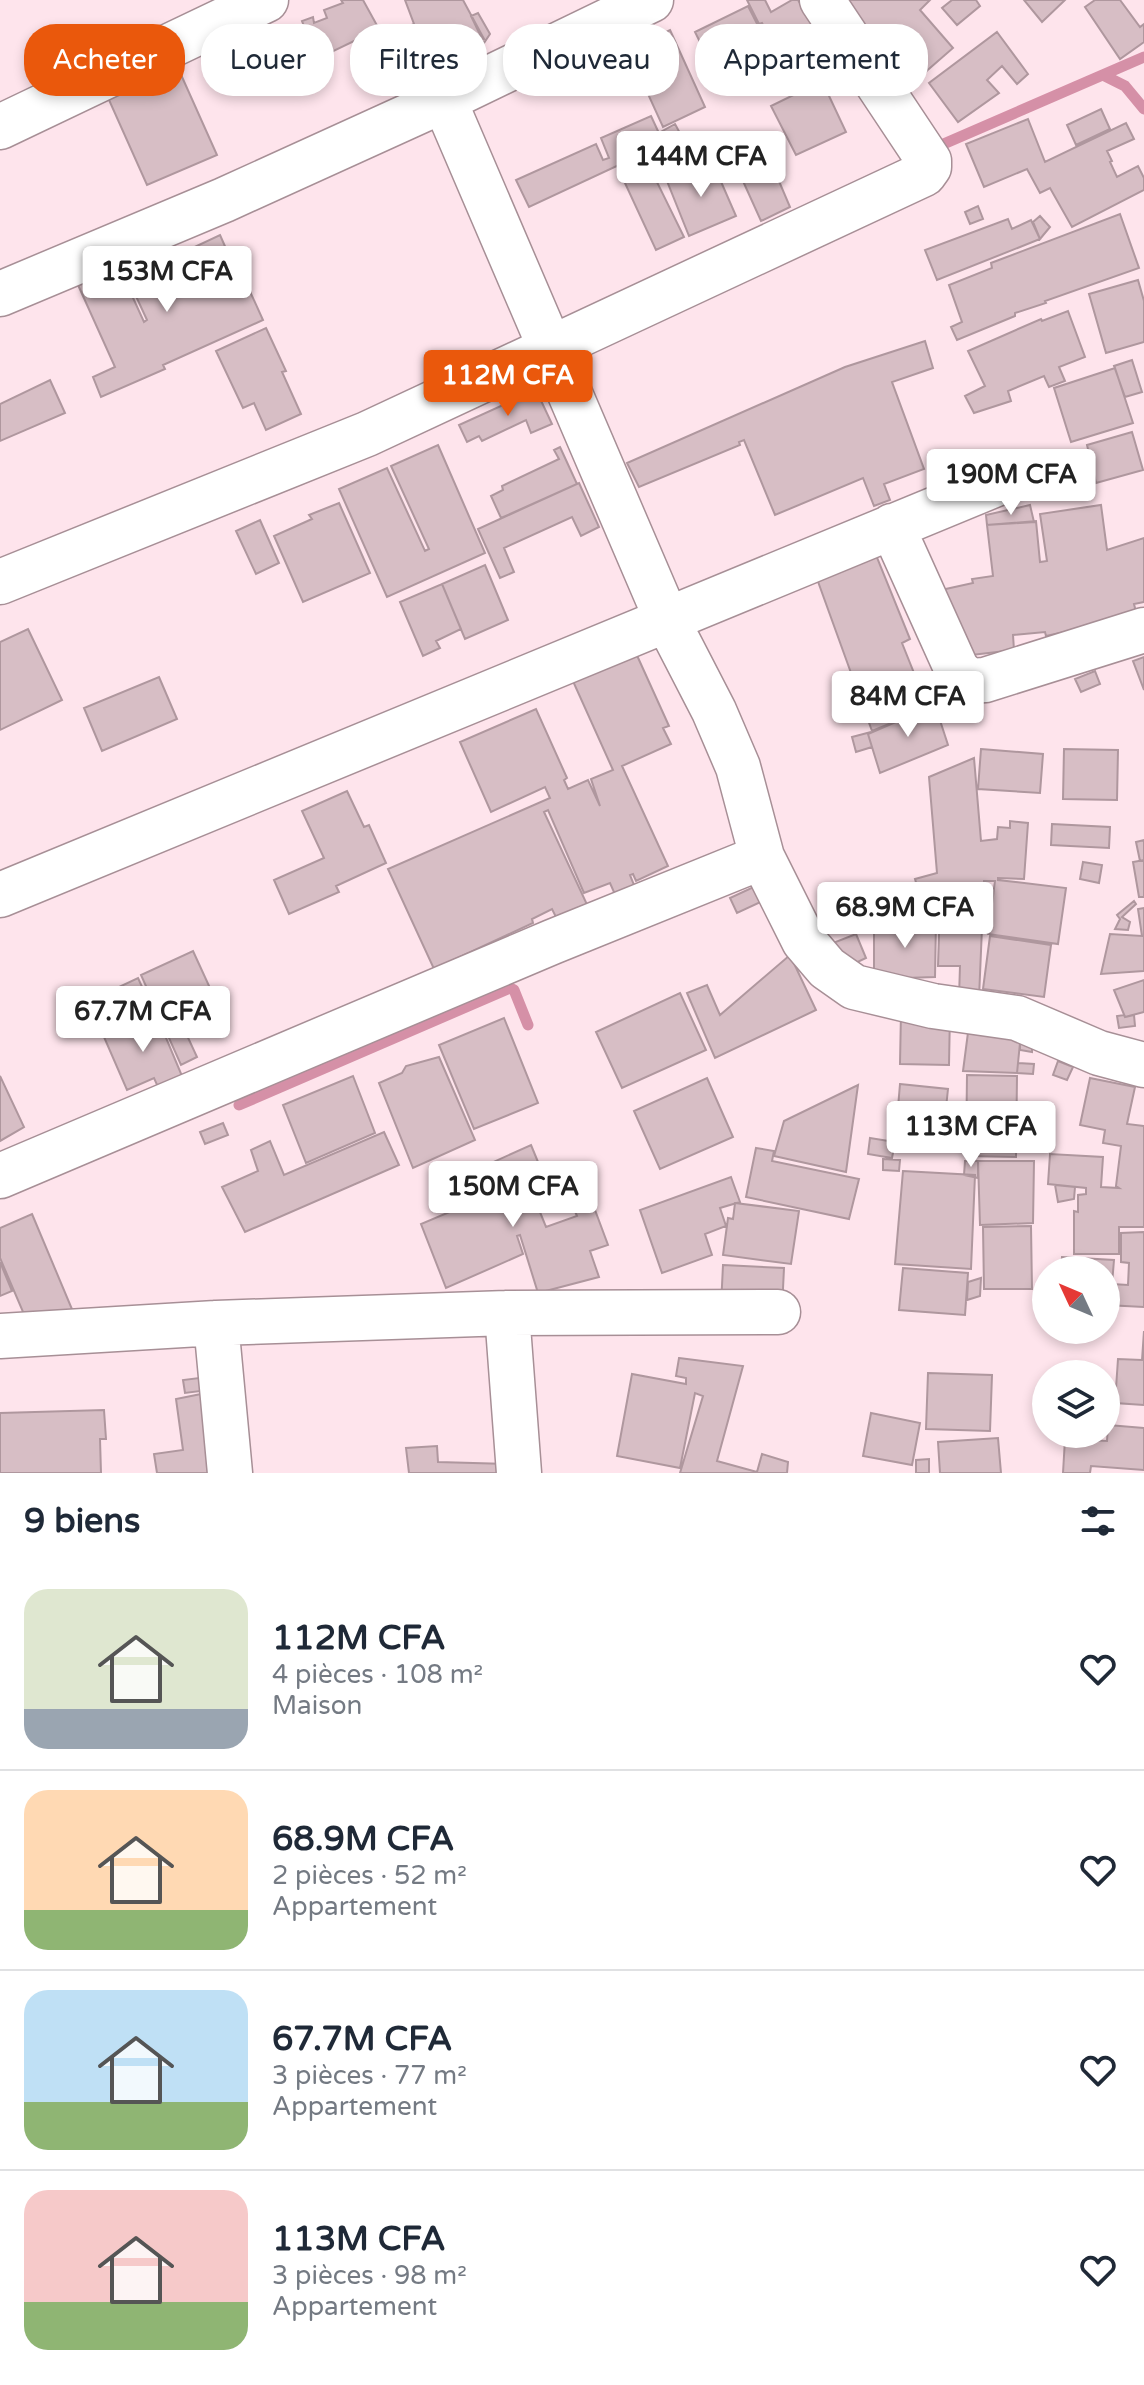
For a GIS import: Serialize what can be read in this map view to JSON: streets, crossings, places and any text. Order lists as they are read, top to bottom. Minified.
{"north":"top left","page":{"chip":["Acheter","Louer","Filtres","Nouveau","Appartement"],"price":["144M CFA","153M CFA","112M CFA","190M CFA","84M CFA","68.9M CFA","67.7M CFA","113M CFA","150M CFA"],"heading":"9 biens","list":[{"name":"112M CFA","note":"4 pièces · 108 m² · Maison"},{"name":"68.9M CFA","note":"2 pièces · 52 m² · Appartement"},{"name":"67.7M CFA","note":"3 pièces · 77 m² · Appartement"},{"name":"113M CFA","note":"3 pièces · 98 m² · Appartement"}]}}
